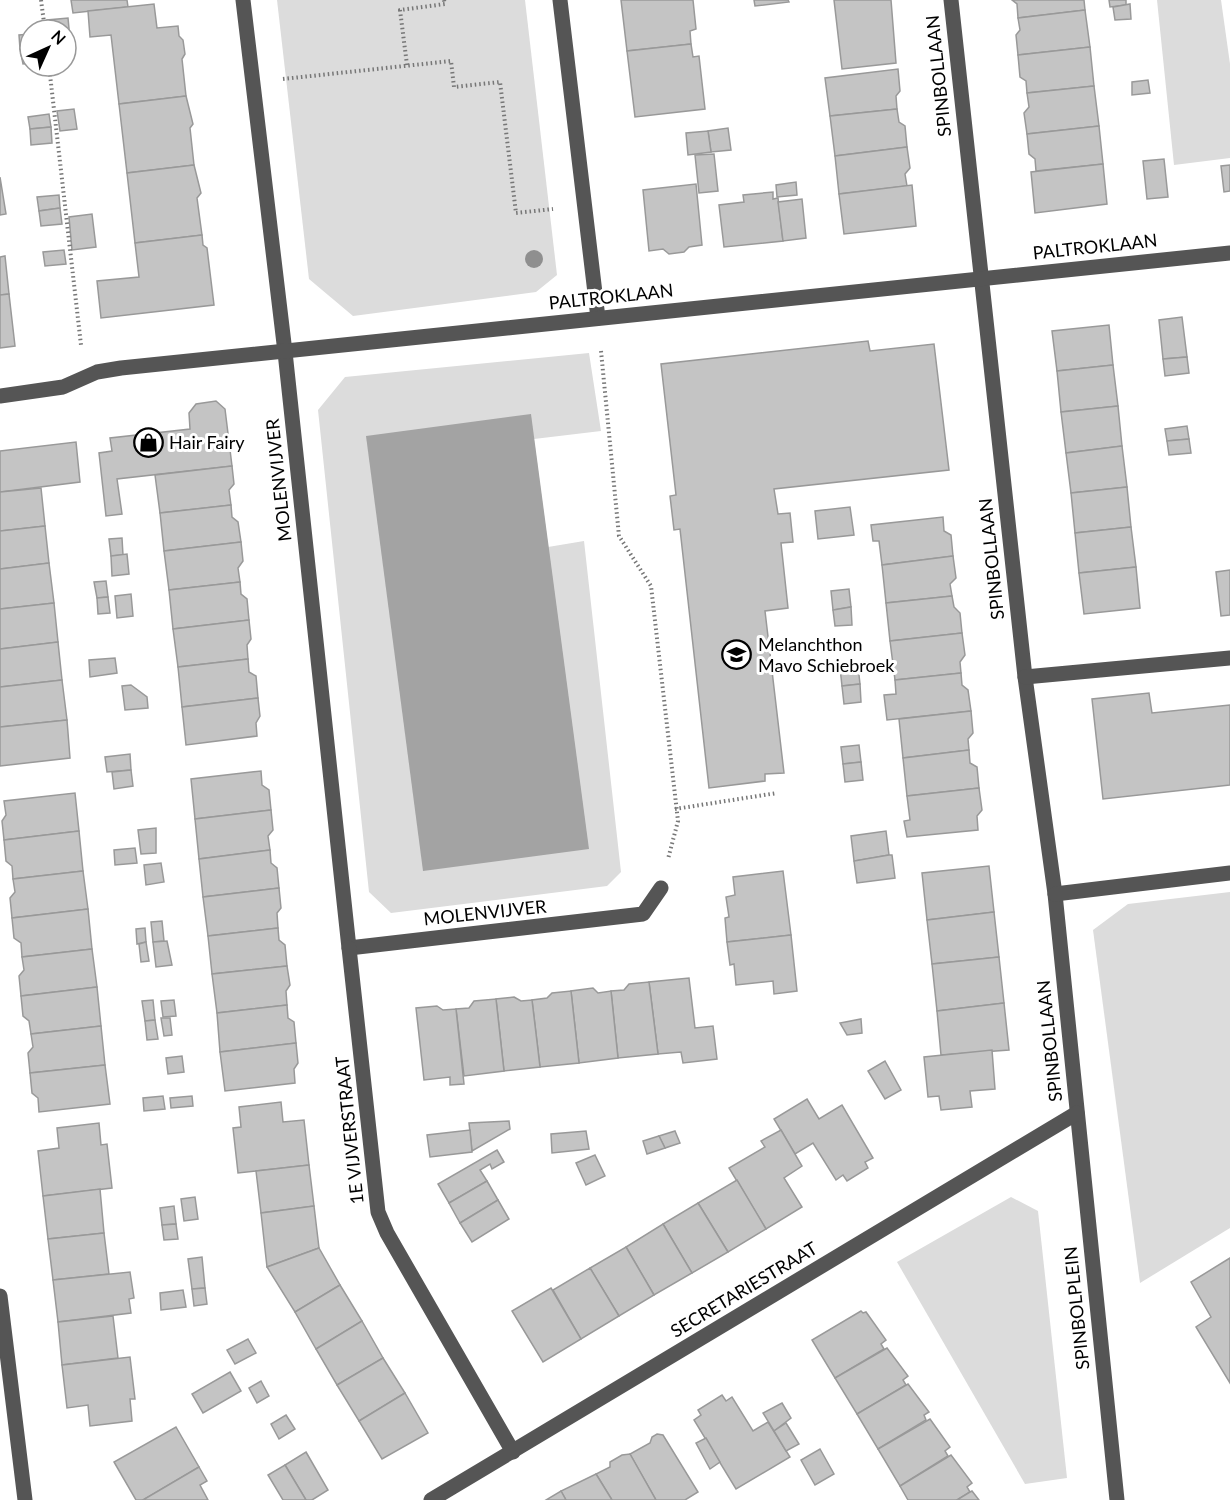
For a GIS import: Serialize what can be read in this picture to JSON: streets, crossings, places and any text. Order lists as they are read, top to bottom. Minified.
{"streets":{"street":["SPINBOLLAAN","PALTROKLAAN","MOLENVIJVER","1E VIJVERSTRAAT","SECRETARIESTRAAT","SPINBOLPLEIN"]},"crossings":[["SPINBOLLAAN","PALTROKLAAN"],["SPINBOLLAAN","SECRETARIESTRAAT"],["SPINBOLLAAN","SPINBOLPLEIN"],["PALTROKLAAN","MOLENVIJVER"],["MOLENVIJVER","1E VIJVERSTRAAT"],["1E VIJVERSTRAAT","SECRETARIESTRAAT"],["SECRETARIESTRAAT","SPINBOLPLEIN"]],"places":{"shop":["Hair Fairy"],"school or university":["Melanchthon Mavo Schiebroek"]},"north":"top right"}
